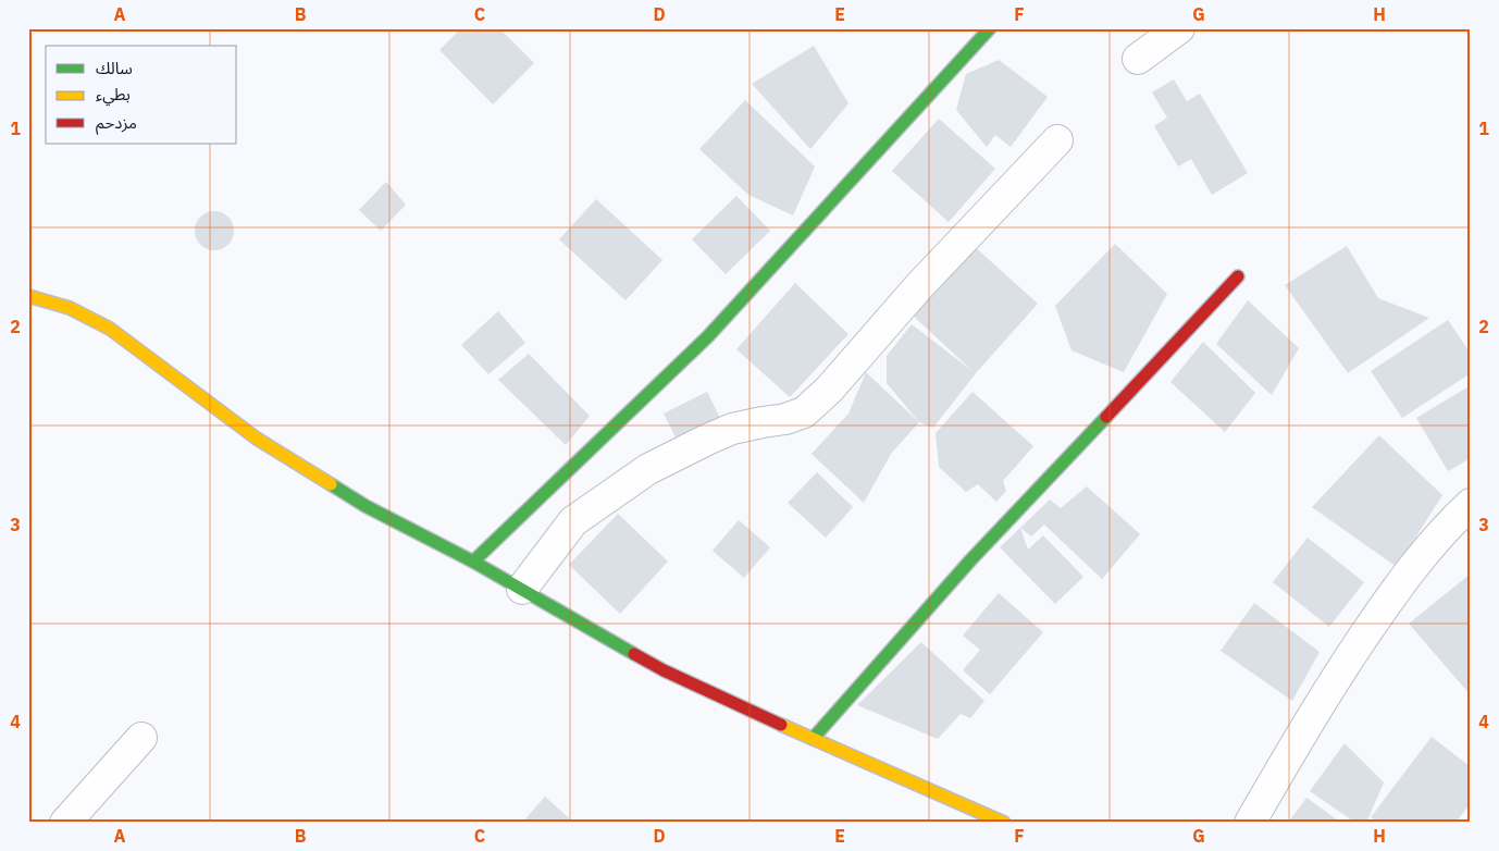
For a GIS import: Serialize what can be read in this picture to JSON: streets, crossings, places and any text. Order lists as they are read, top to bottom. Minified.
{"legend":["سالك","بطيء","مزدحم"],"grid":{"columns":["A","B","C","D","E","F","G","H"],"rows":["1","2","3","4"]}}
